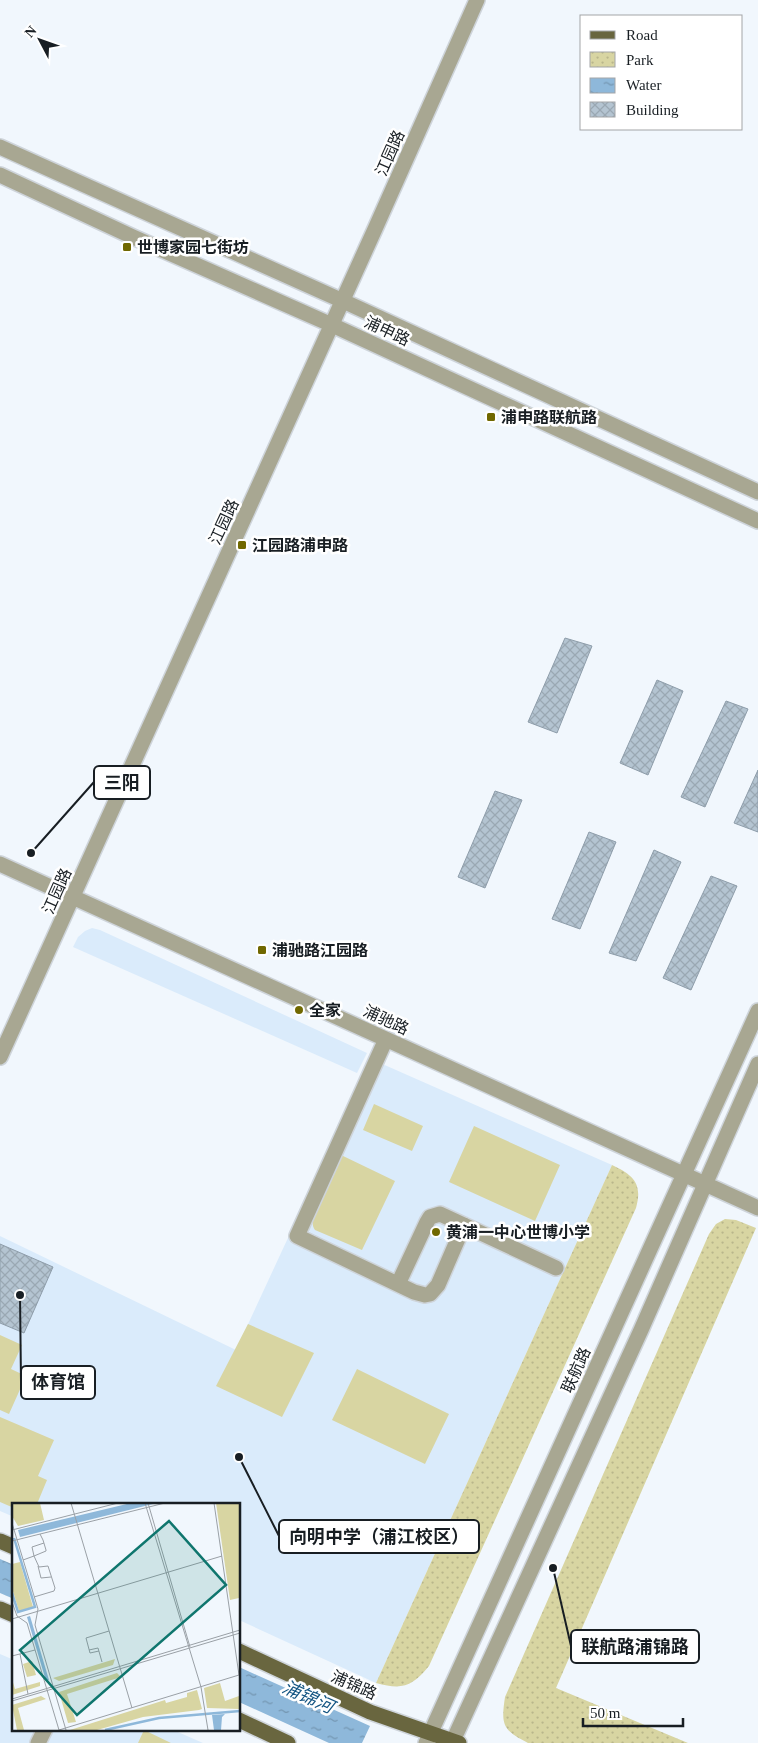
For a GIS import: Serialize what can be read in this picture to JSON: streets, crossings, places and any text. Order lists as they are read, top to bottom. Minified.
{"streets":{"main road":["浦锦路"],"street":["江园路","浦申路","浦驰路","联航路"]},"crossings":[["江园路","浦申路"],["江园路","浦驰路"],["浦驰路","联航路"],["联航路","浦锦路"]],"water":["浦锦河"],"places":{"transit":["世博家园七街坊","浦申路联航路","江园路浦申路","浦驰路江园路"],"other":["三阳","全家","黄浦一中心世博小学","体育馆","向明中学（浦江校区）","联航路浦锦路"]},"legend":["Road","Park","Water","Building"],"scale_bar":"50 m","north":"top left"}
